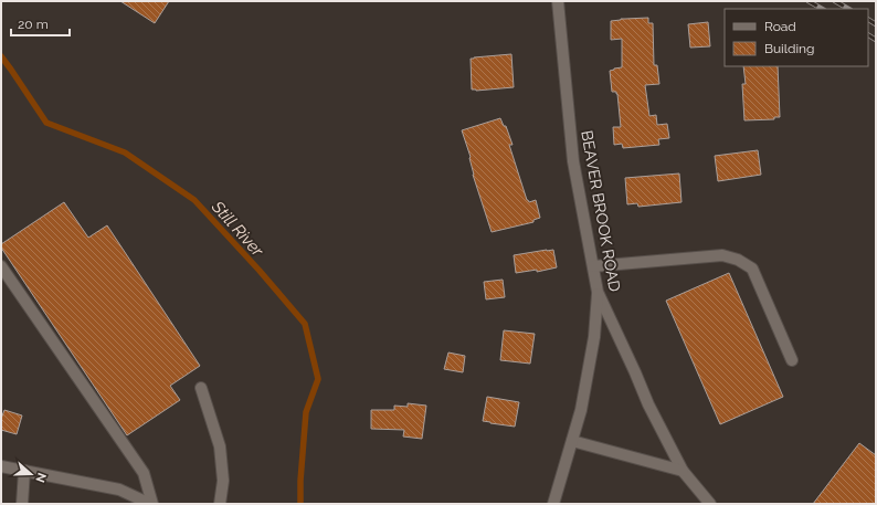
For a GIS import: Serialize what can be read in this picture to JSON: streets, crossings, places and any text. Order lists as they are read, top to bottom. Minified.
{"streets":{"street":["BEAVER BROOK ROAD"]},"water":["Still River"],"legend":["Road","Building"],"scale_bar":"20 m","north":"right"}
